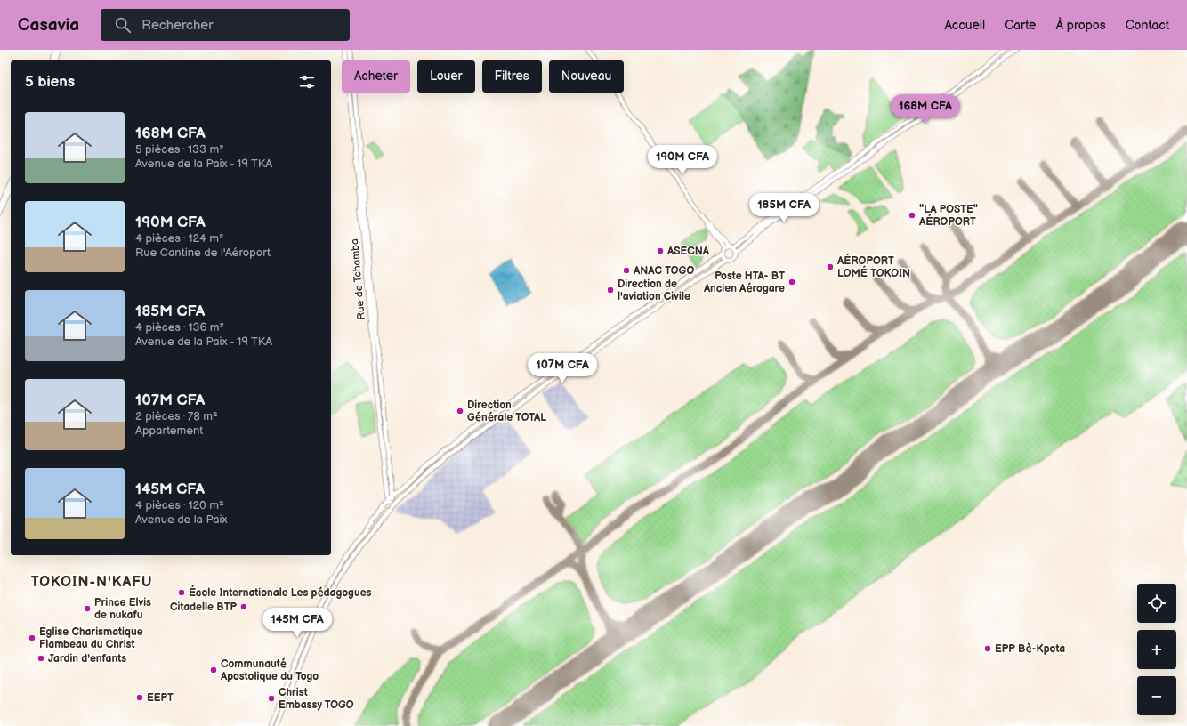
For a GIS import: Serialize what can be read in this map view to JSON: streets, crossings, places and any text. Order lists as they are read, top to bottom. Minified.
{"streets":{"main road":["Rue de Tchamba"]},"districts":["TOKOIN-N'KAFU"],"places":["\"LA POSTE\" AÉROPORT","ASECNA","AÉROPORT LOMÉ TOKOIN","ANAC TOGO","Poste HTA- BT Ancien Aérogare","Direction de l'aviation Civile","Direction Générale TOTAL","École Internationale Les pédagogues","Citadelle BTP","Prince Elvis de nukafu","Eglise Charismatique Flambeau du Christ","EPP Bè-Kpota","Jardin d'enfants","Communauté Apostolique du Togo","EEPT","Christ Embassy TOGO"],"page":{"header":"Casavia","search":"Rechercher","nav":["Accueil","Carte","À propos","Contact"],"chip":["Acheter","Louer","Filtres","Nouveau"],"heading":"5 biens","price":["168M CFA","190M CFA","185M CFA","107M CFA","145M CFA"],"list":[{"name":"168M CFA","note":"5 pièces · 133 m² · Avenue de la Paix - 19 TKA"},{"name":"190M CFA","note":"4 pièces · 124 m² · Rue Cantine de l'Aéroport"},{"name":"185M CFA","note":"4 pièces · 136 m² · Avenue de la Paix - 19 TKA"},{"name":"107M CFA","note":"2 pièces · 78 m² · Appartement"},{"name":"145M CFA","note":"4 pièces · 120 m² · Avenue de la Paix"}],"map_buttons":["+","−"]}}
